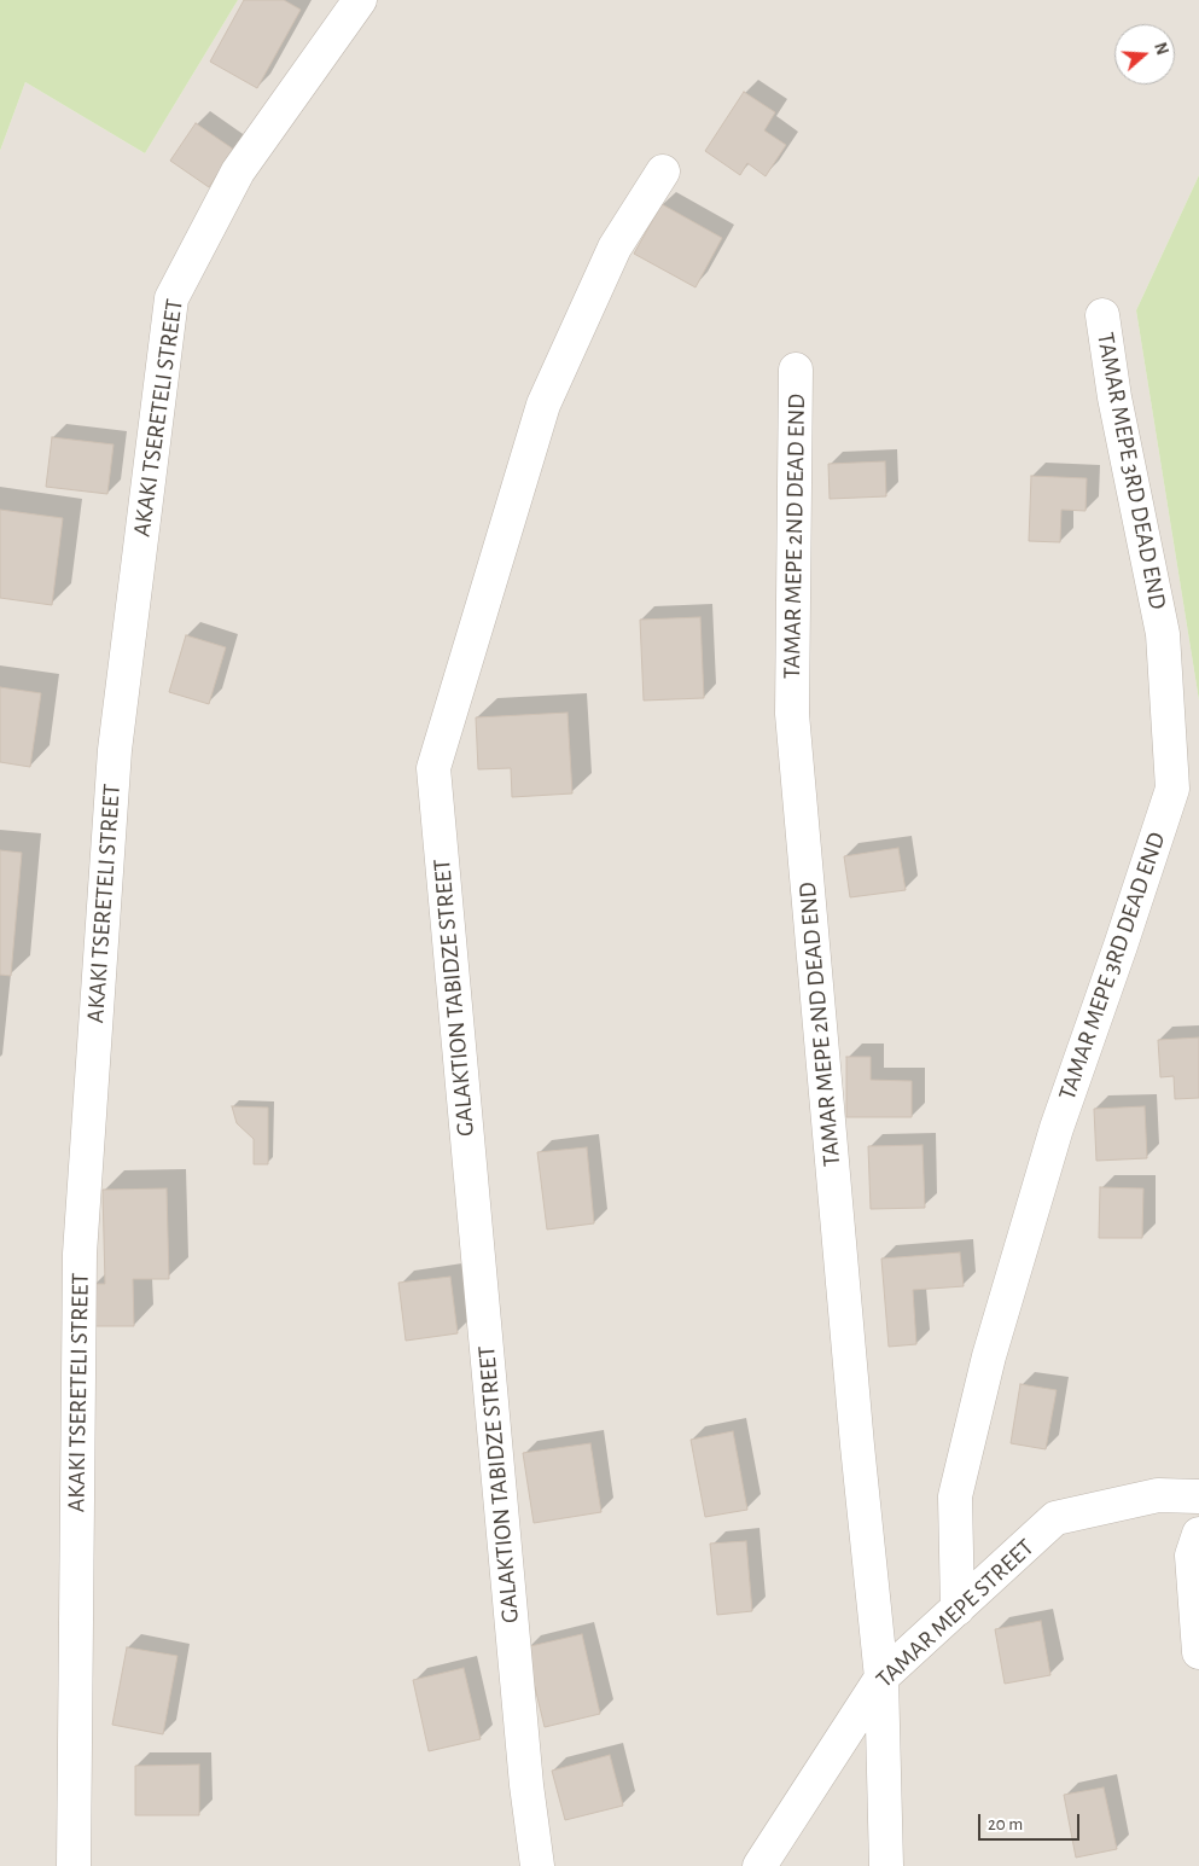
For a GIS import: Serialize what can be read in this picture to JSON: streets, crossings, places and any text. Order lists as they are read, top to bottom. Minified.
{"streets":{"street":["AKAKI TSERETELI STREET","TAMAR MEPE 3RD DEAD END","TAMAR MEPE 2ND DEAD END","GALAKTION TABIDZE STREET","TAMAR MEPE STREET"]},"crossings":[["TAMAR MEPE 3RD DEAD END","TAMAR MEPE STREET"],["TAMAR MEPE 2ND DEAD END","TAMAR MEPE STREET"]],"scale_bar":"20 m","north":"right"}
